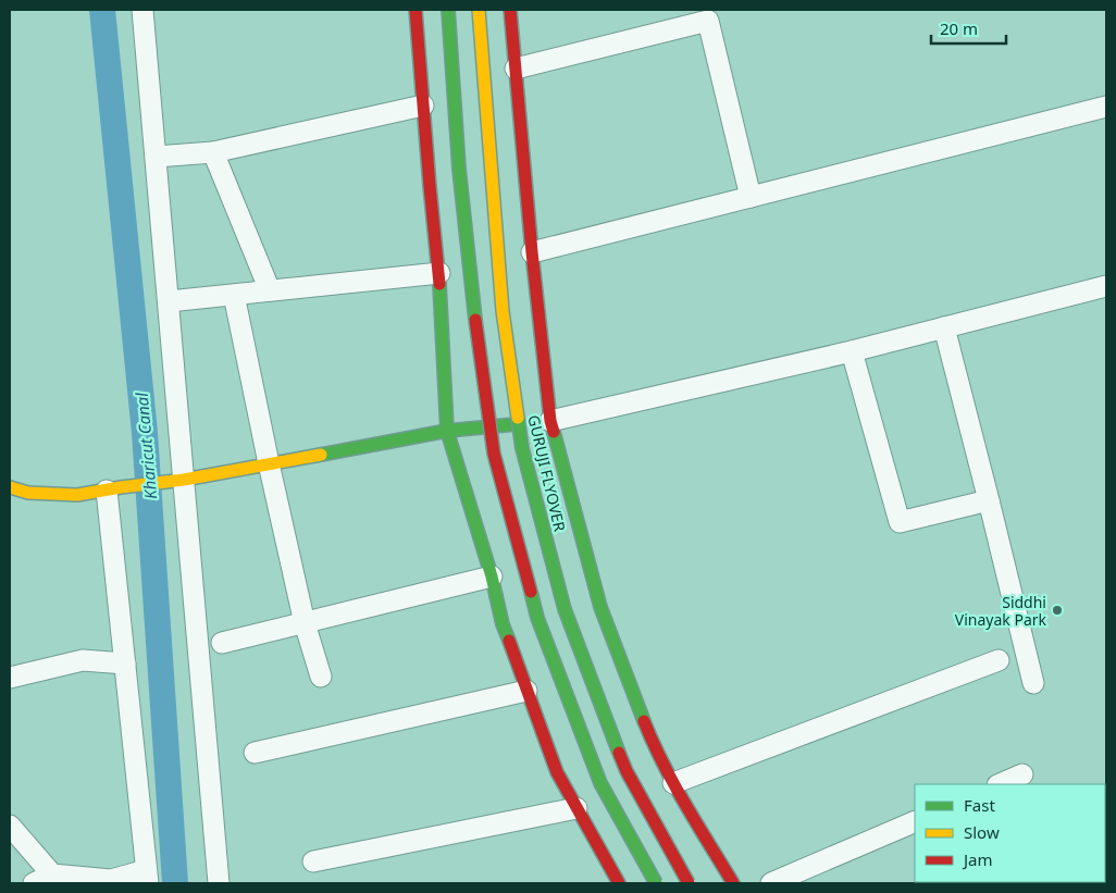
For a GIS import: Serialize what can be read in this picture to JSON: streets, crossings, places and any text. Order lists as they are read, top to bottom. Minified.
{"streets":{"street":["GURUJI FLYOVER"]},"water":["Kharicut Canal"],"places":["Siddhi Vinayak Park"],"legend":["Fast","Slow","Jam"],"scale_bar":"20 m"}
